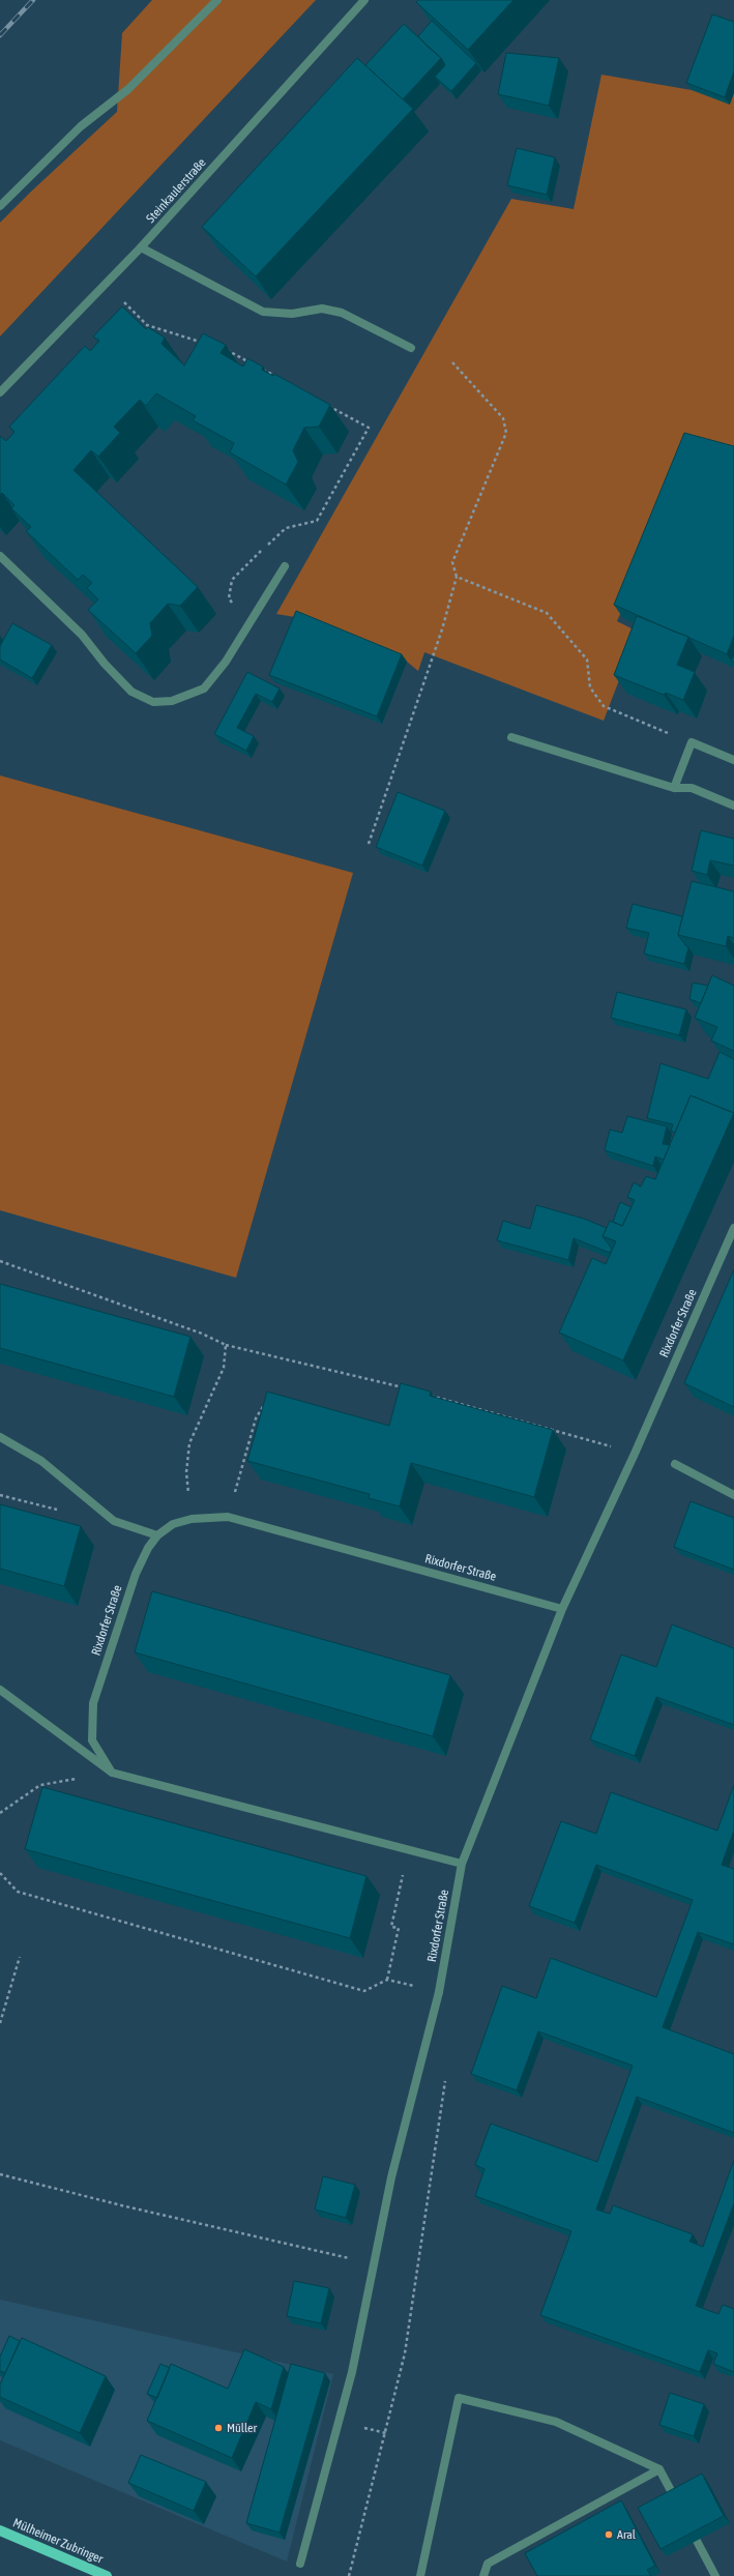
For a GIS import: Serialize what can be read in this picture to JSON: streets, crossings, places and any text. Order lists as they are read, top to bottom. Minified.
{"streets":{"main road":["Mülheimer Zubringer"],"street":["Steinkaulerstraße","Rixdorfer Straße"]},"places":["Müller","Aral"]}
